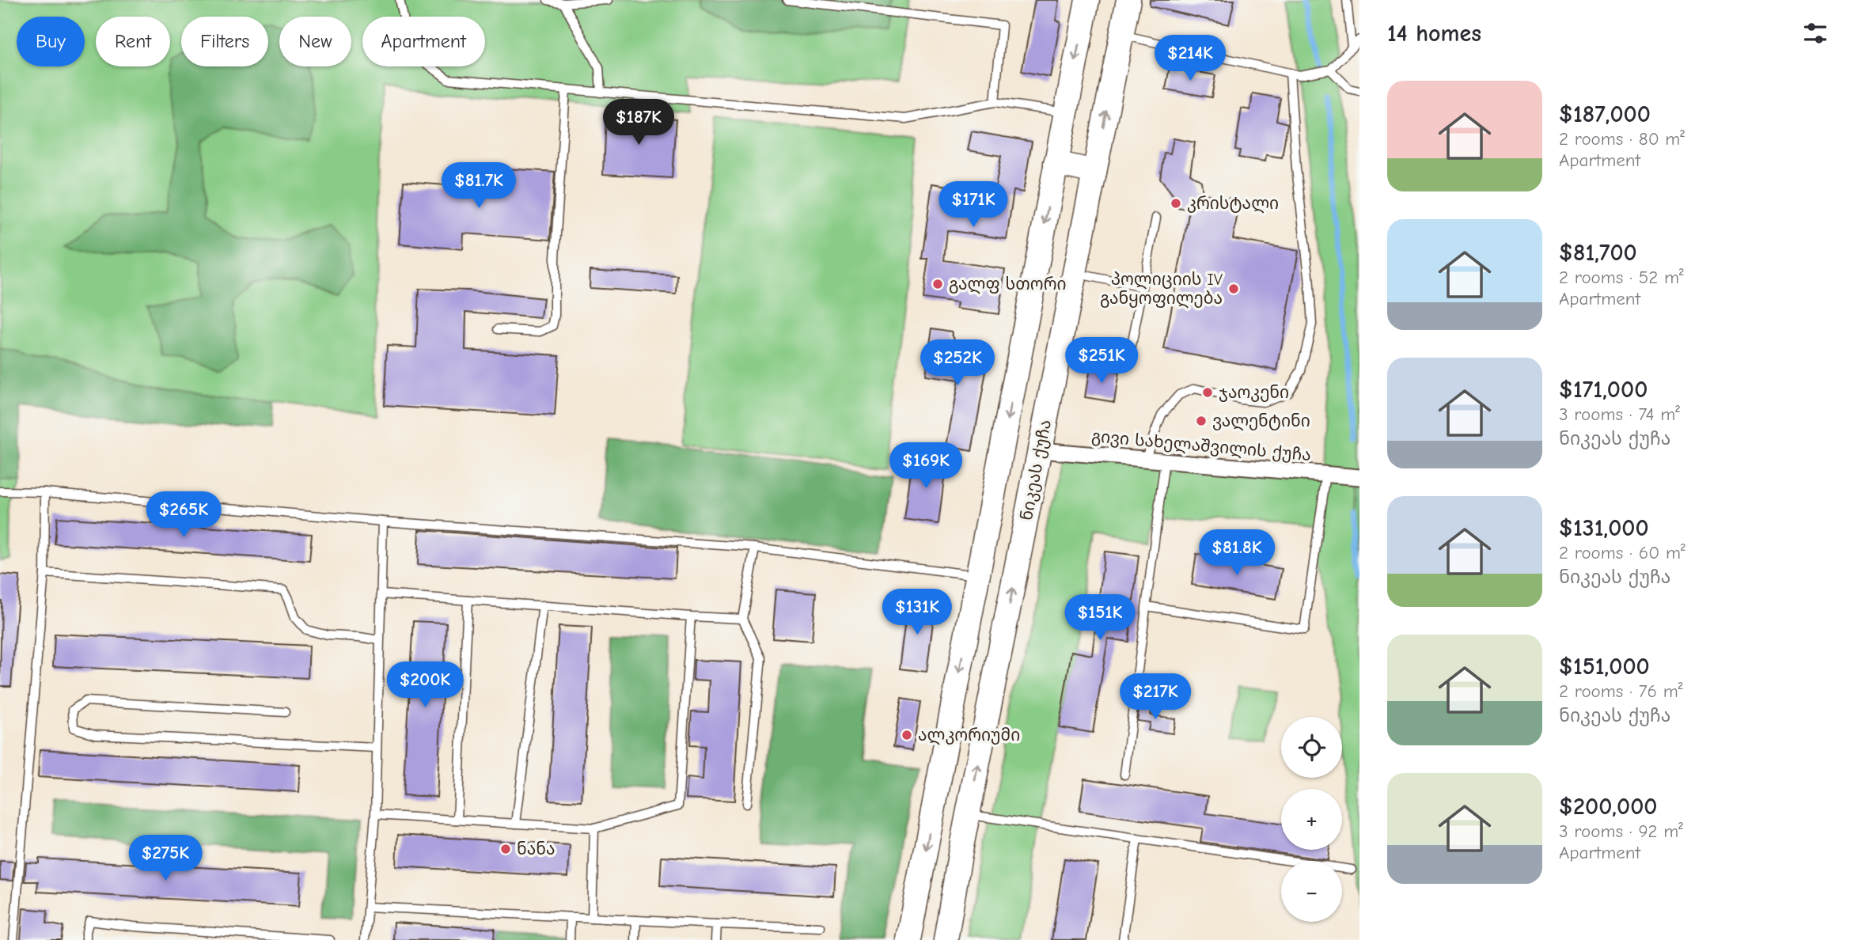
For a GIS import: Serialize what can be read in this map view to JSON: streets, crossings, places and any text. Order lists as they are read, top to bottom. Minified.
{"streets":{"main road":["ნიკეას ქუჩა"],"street":["გივი სახელაშვილის ქუჩა"]},"crossings":[["გივი სახელაშვილის ქუჩა","ნიკეას ქუჩა"]],"places":["კრისტალი","გალფ სთორი","პოლიციის IV განყოფილება","ჯაოკენი","ვალენტინი","ალკორიუმი","ნანა"],"page":{"heading":"14 homes","chip":["Buy","Rent","Filters","New","Apartment"],"price":["$214K","$187K","$81.7K","$171K","$251K","$252K","$169K","$265K","$81.8K","$131K","$151K","$200K","$217K","$275K"],"list":[{"name":"$187,000","note":"2 rooms · 80 m² · Apartment"},{"name":"$81,700","note":"2 rooms · 52 m² · Apartment"},{"name":"$171,000","note":"3 rooms · 74 m² · ნიკეას ქუჩა"},{"name":"$131,000","note":"2 rooms · 60 m² · ნიკეას ქუჩა"},{"name":"$151,000","note":"2 rooms · 76 m² · ნიკეას ქუჩა"},{"name":"$200,000","note":"3 rooms · 92 m² · Apartment"}],"map_buttons":["+","−"]}}
